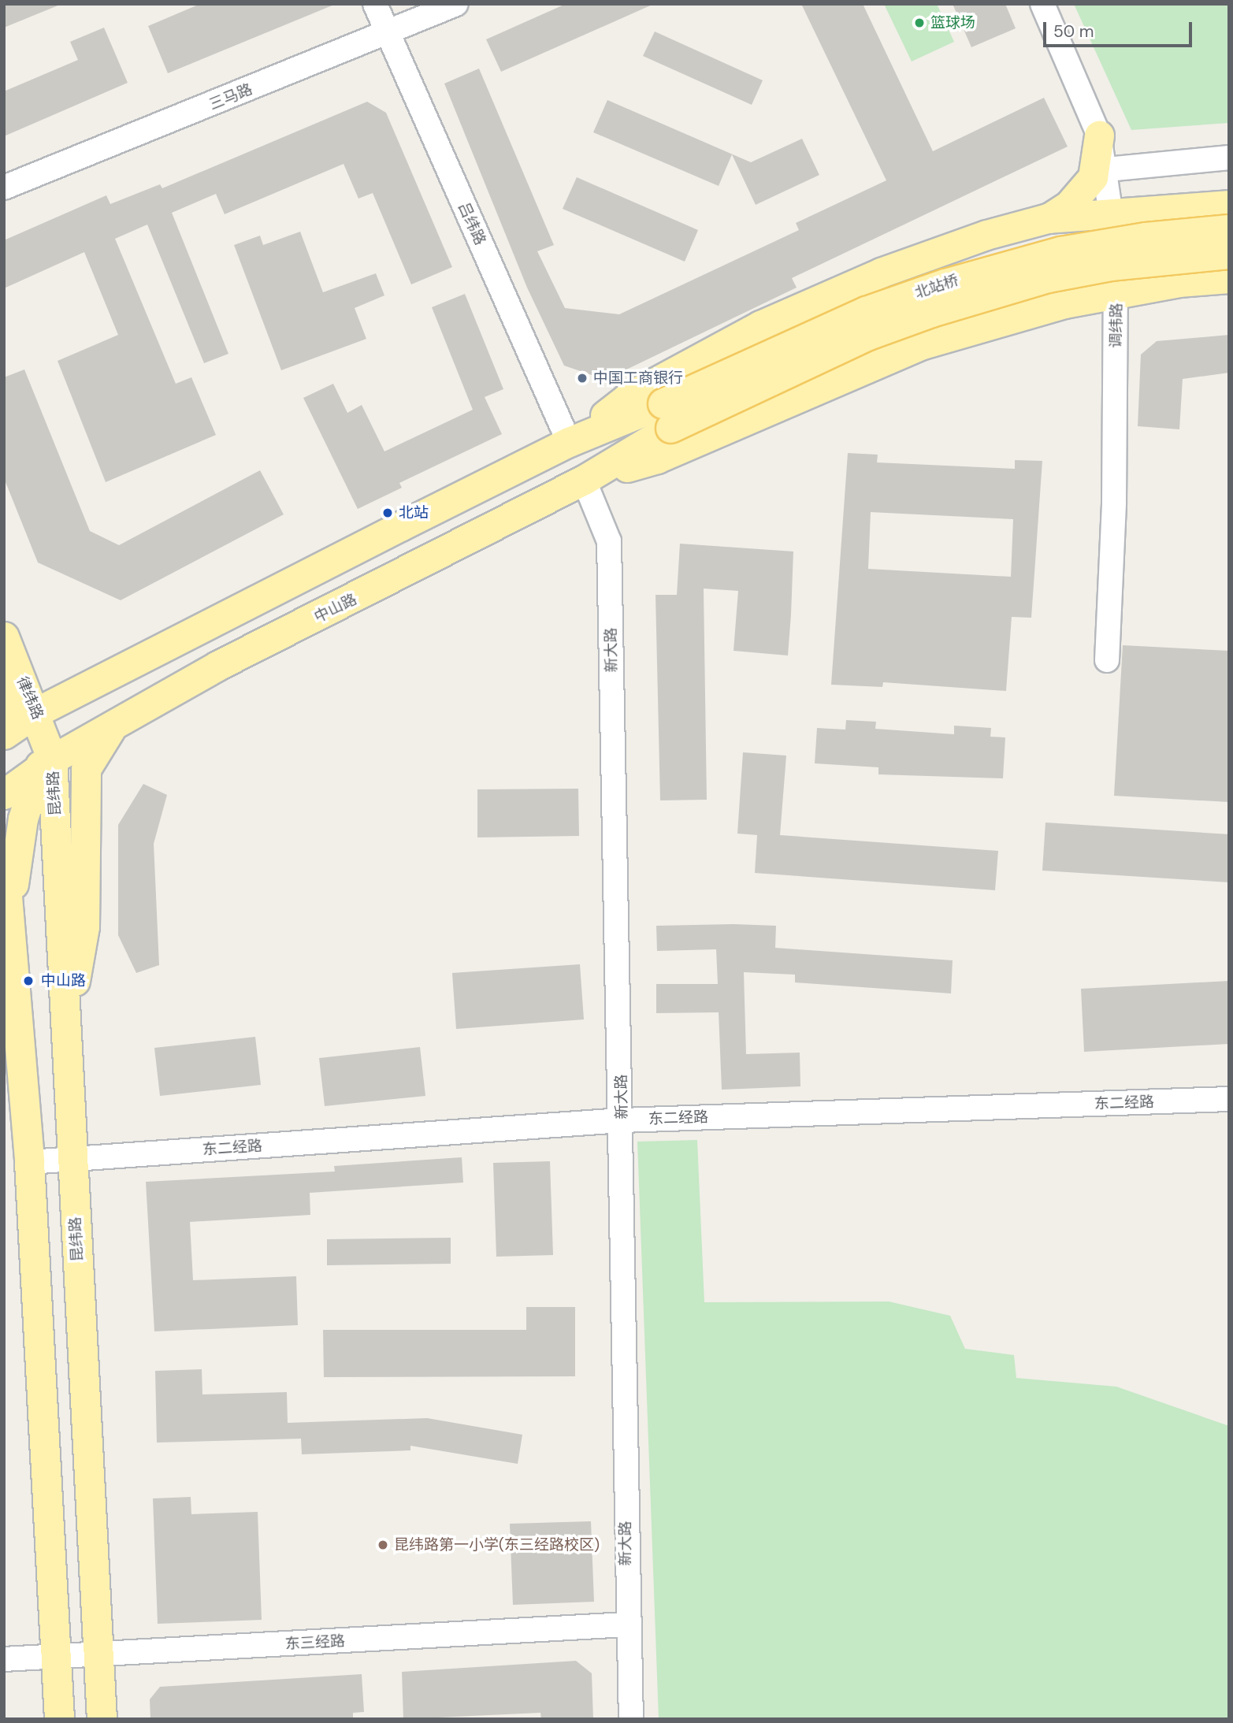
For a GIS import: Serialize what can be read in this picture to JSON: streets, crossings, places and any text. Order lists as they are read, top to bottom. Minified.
{"streets":{"main road":["北站桥","中山路","律纬路","昆纬路"],"street":["三马路","吕纬路","调纬路","新大路","东二经路","东三经路"]},"crossings":[["三马路","吕纬路"],["北站桥","中山路"],["中山路","新大路"],["中山路","律纬路"],["中山路","昆纬路"],["新大路","东二经路"],["新大路","东三经路"],["律纬路","昆纬路"],["昆纬路","东二经路"],["昆纬路","东三经路"]],"places":["篮球场","中国工商银行","北站","中山路","昆纬路第一小学(东三经路校区)"],"scale_bar":"50 m"}
